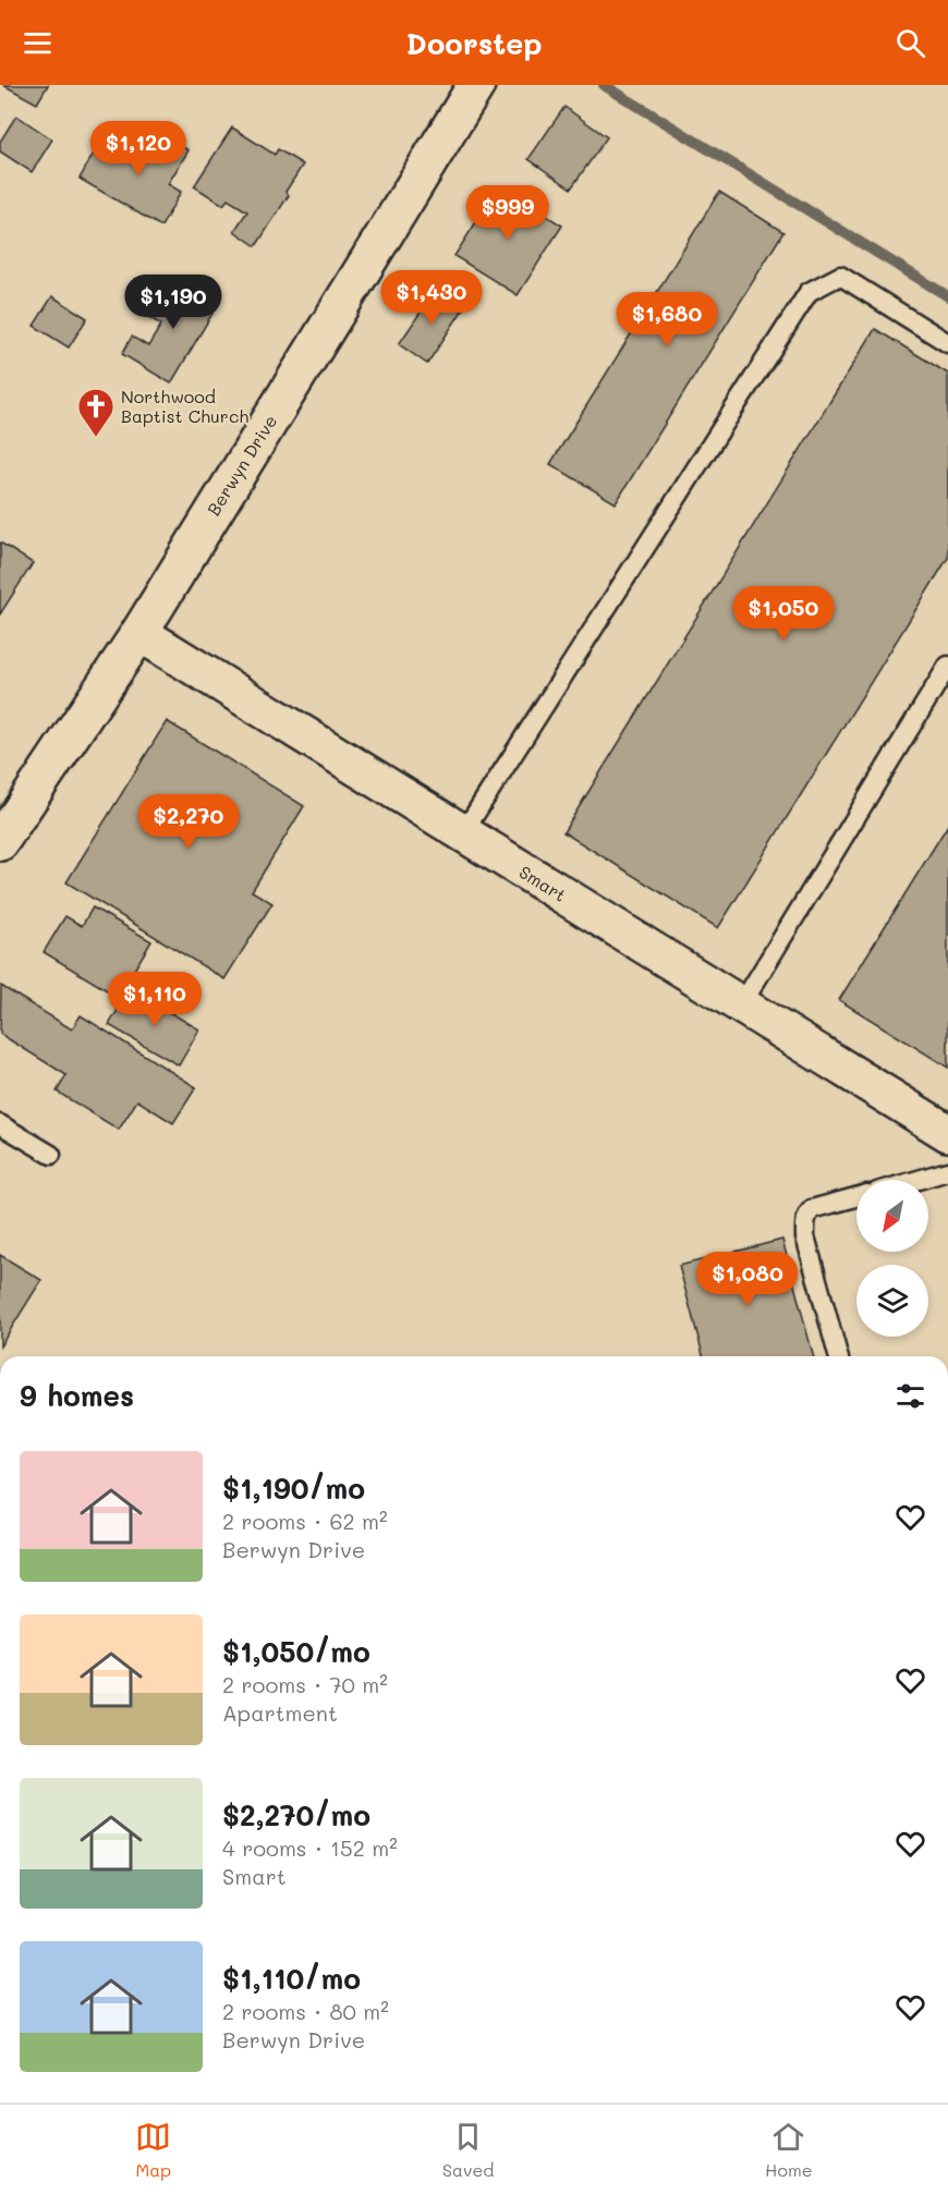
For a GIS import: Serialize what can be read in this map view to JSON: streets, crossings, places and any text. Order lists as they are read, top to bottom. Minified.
{"streets":{"street":["Berwyn Drive","Smart"]},"crossings":[["Berwyn Drive","Smart"]],"places":{"church":["Northwood Baptist Church"]},"north":"bottom left","page":{"header":"Doorstep","price":["$1,120","$999","$1,430","$1,190","$1,680","$1,050","$2,270","$1,110","$1,080"],"heading":"9 homes","list":[{"name":"$1,190/mo","note":"2 rooms · 62 m² · Berwyn Drive"},{"name":"$1,050/mo","note":"2 rooms · 70 m² · Apartment"},{"name":"$2,270/mo","note":"4 rooms · 152 m² · Smart"},{"name":"$1,110/mo","note":"2 rooms · 80 m² · Berwyn Drive"}],"tabs":["Map","Saved","Home"]}}
